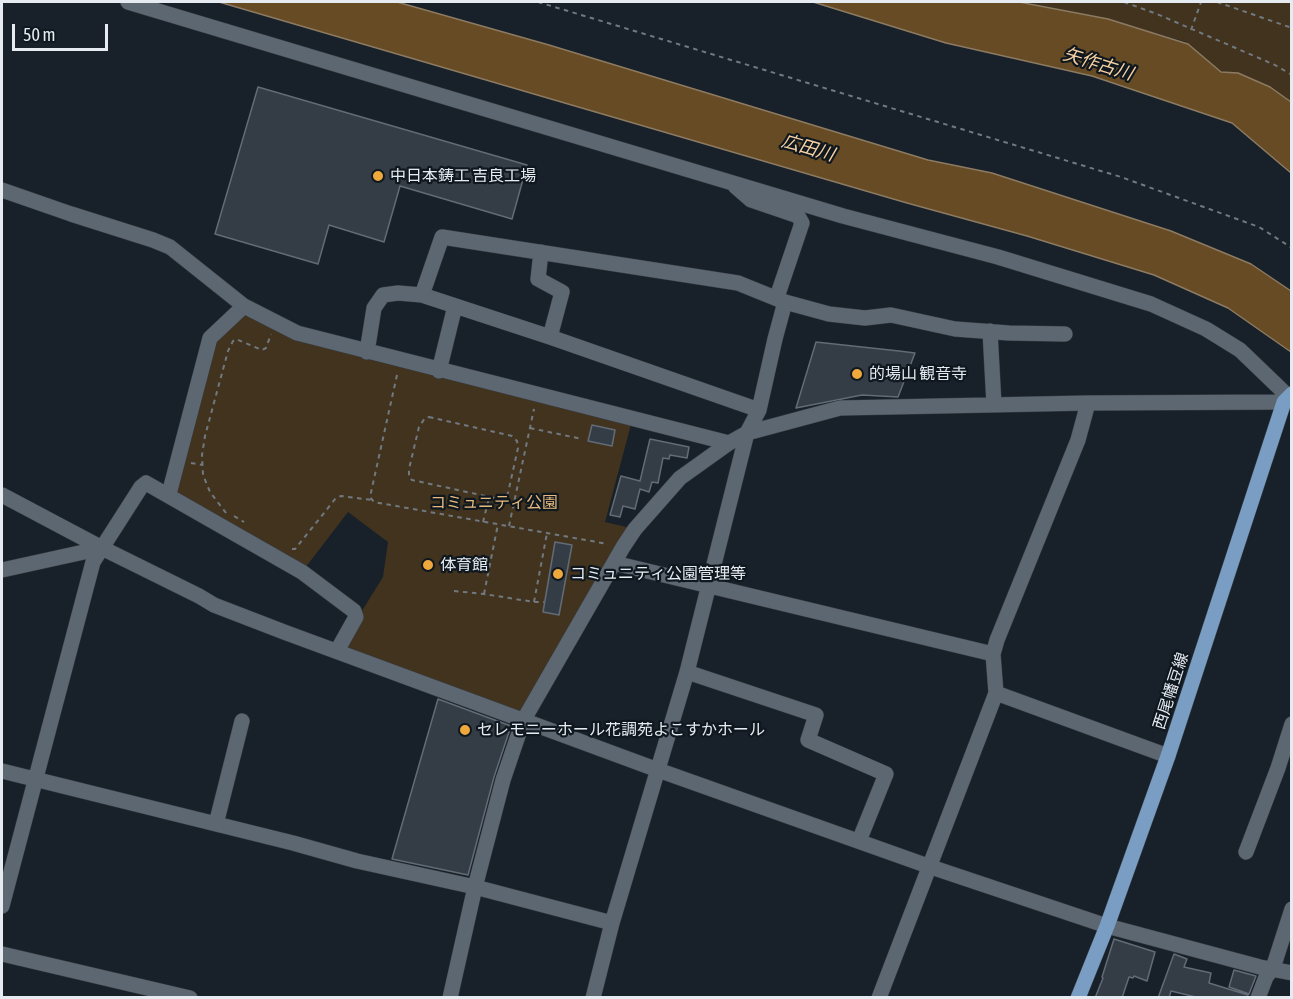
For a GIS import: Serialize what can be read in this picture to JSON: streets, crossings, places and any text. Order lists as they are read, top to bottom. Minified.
{"streets":{"main road":["西尾幡豆線"]},"water":["矢作古川","広田川"],"parks":["コミュニティ公園"],"places":["中日本鋳工 吉良工場","的場山 観音寺","体育館","コミュニティ公園管理等","セレモニーホール花調苑よこすかホール"],"scale_bar":"50 m"}
